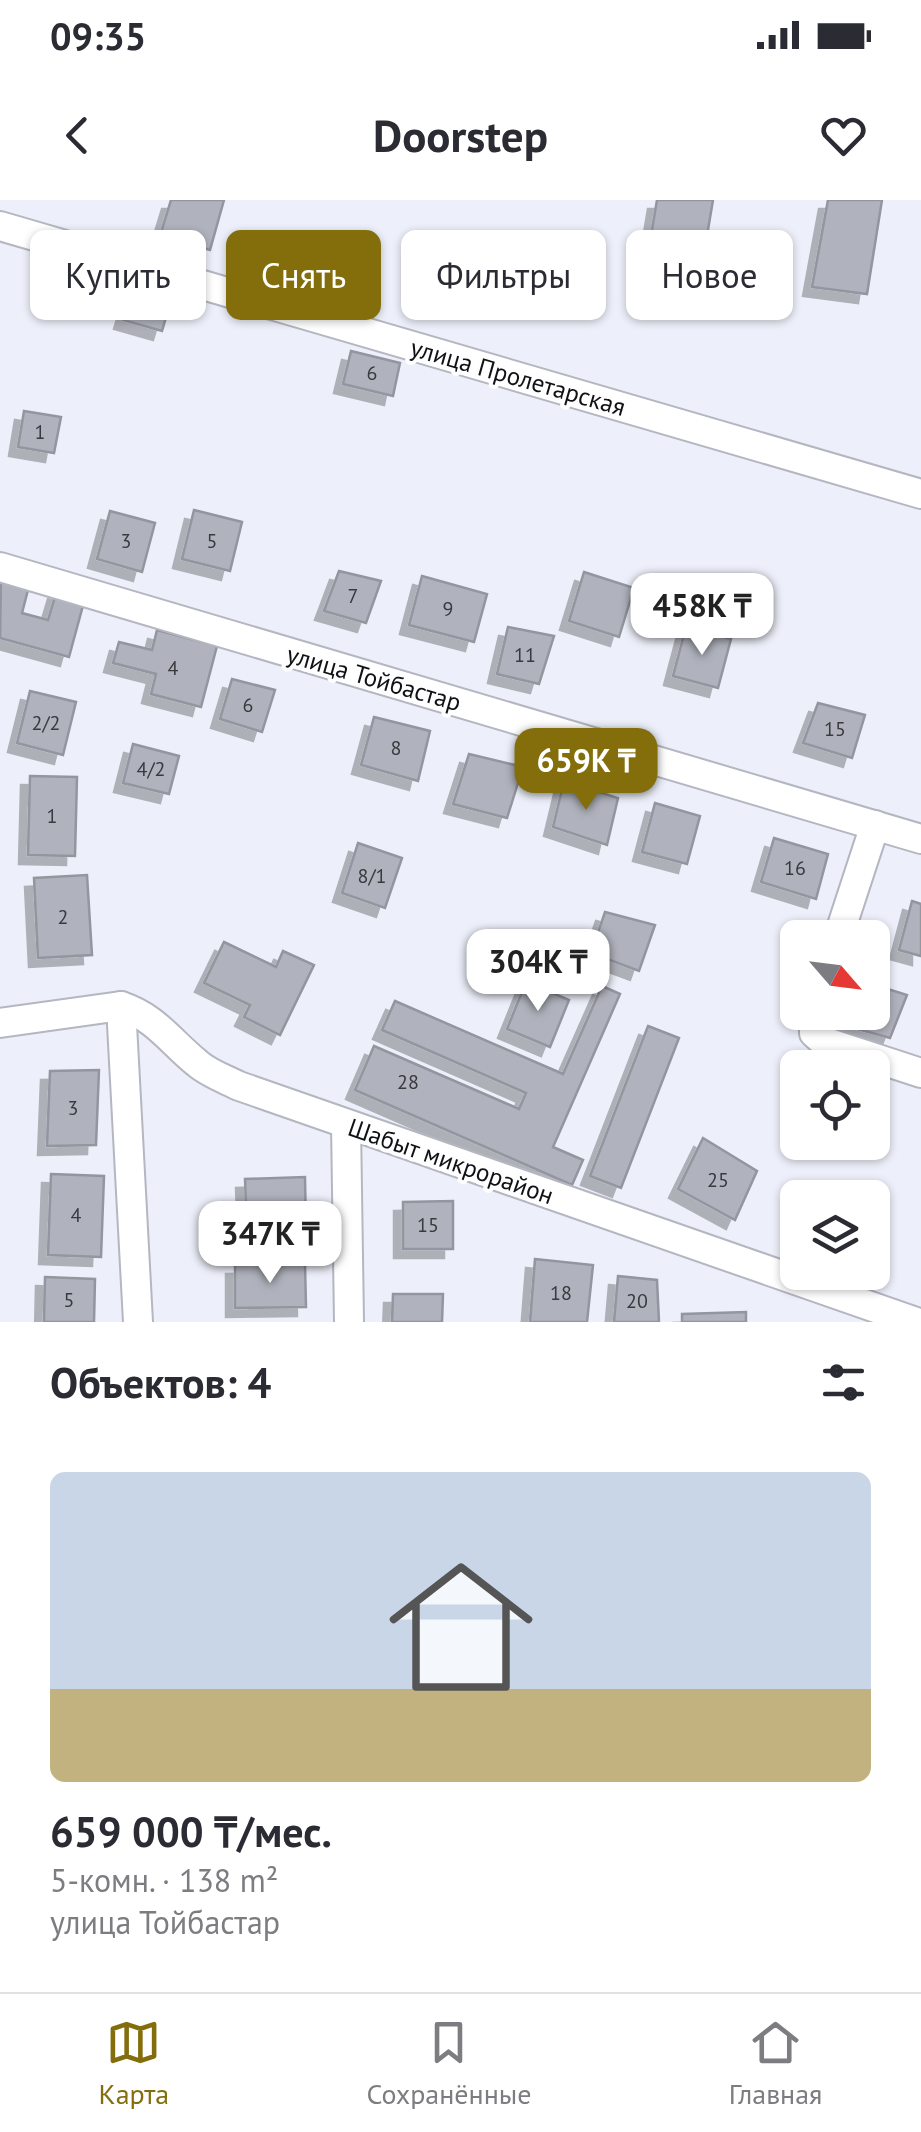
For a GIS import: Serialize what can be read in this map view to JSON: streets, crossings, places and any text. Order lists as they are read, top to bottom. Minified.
{"streets":{"street":["улица Пролетарская","улица Тойбастар","Шабыт микрорайон"]},"house_numbers":["6","1","3","5","7","9","11","4","6","2/2","15","8","4/2","1","16","8/1","2","28","3","25","4","15","18","5","20"],"north":"bottom right","page":{"status":"09:35","header":"Doorstep","chip":["Купить","Снять","Фильтры","Новое"],"price":["458K ₸","659K ₸","304K ₸","347K ₸"],"heading":"Объектов: 4","list":[{"name":"659 000 ₸/мес.","note":"5-комн. · 138 m² · улица Тойбастар"}],"tabs":["Карта","Сохранённые","Главная"]}}
